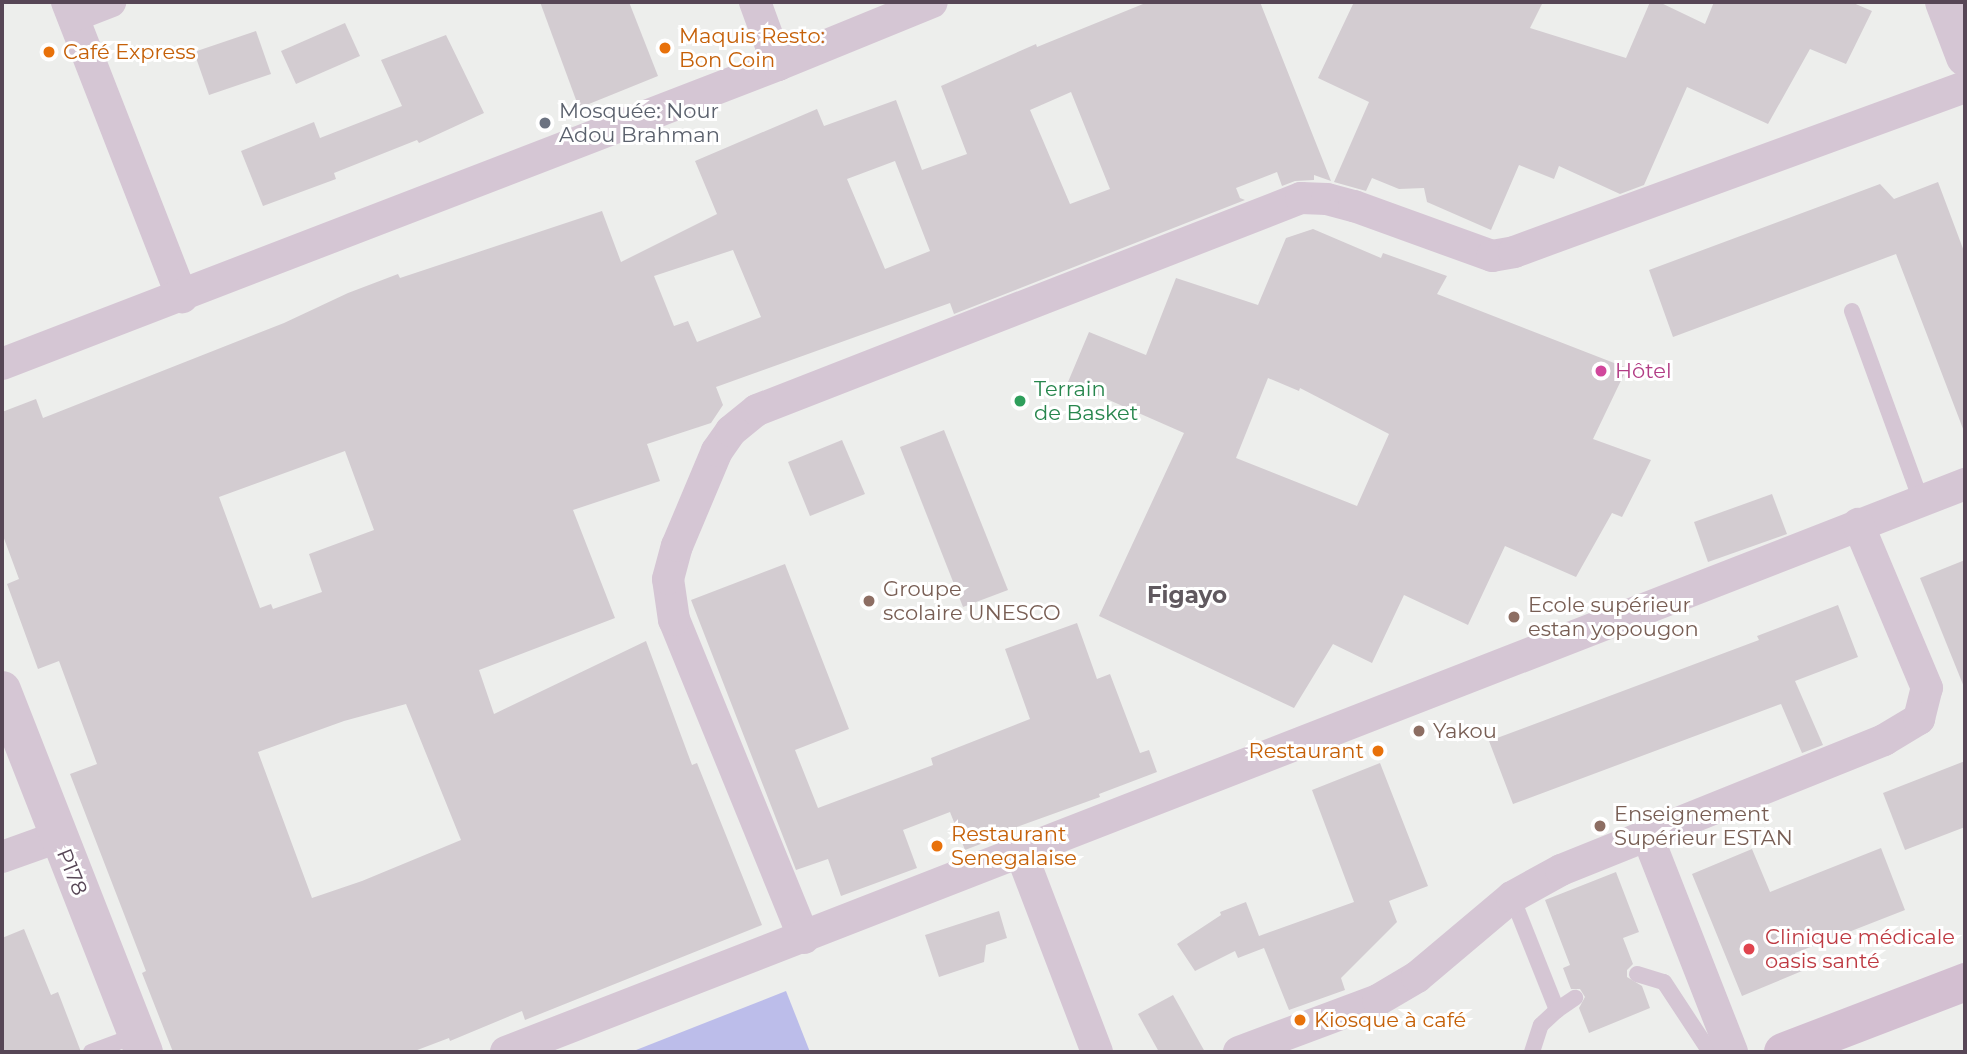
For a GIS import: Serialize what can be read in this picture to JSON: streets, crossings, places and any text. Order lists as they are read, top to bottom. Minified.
{"streets":{"street":["P178"]},"districts":["Figayo"],"places":["Maquis Resto: Bon Coin","Café Express","Mosquée: Nour Adou Brahman","Hôtel","Terrain de Basket","Groupe scolaire UNESCO","Ecole supérieur estan yopougon","Yakou","Restaurant","Enseignement Supérieur ESTAN","Restaurant Senegalaise","Clinique médicale oasis santé","Kiosque à café"]}
